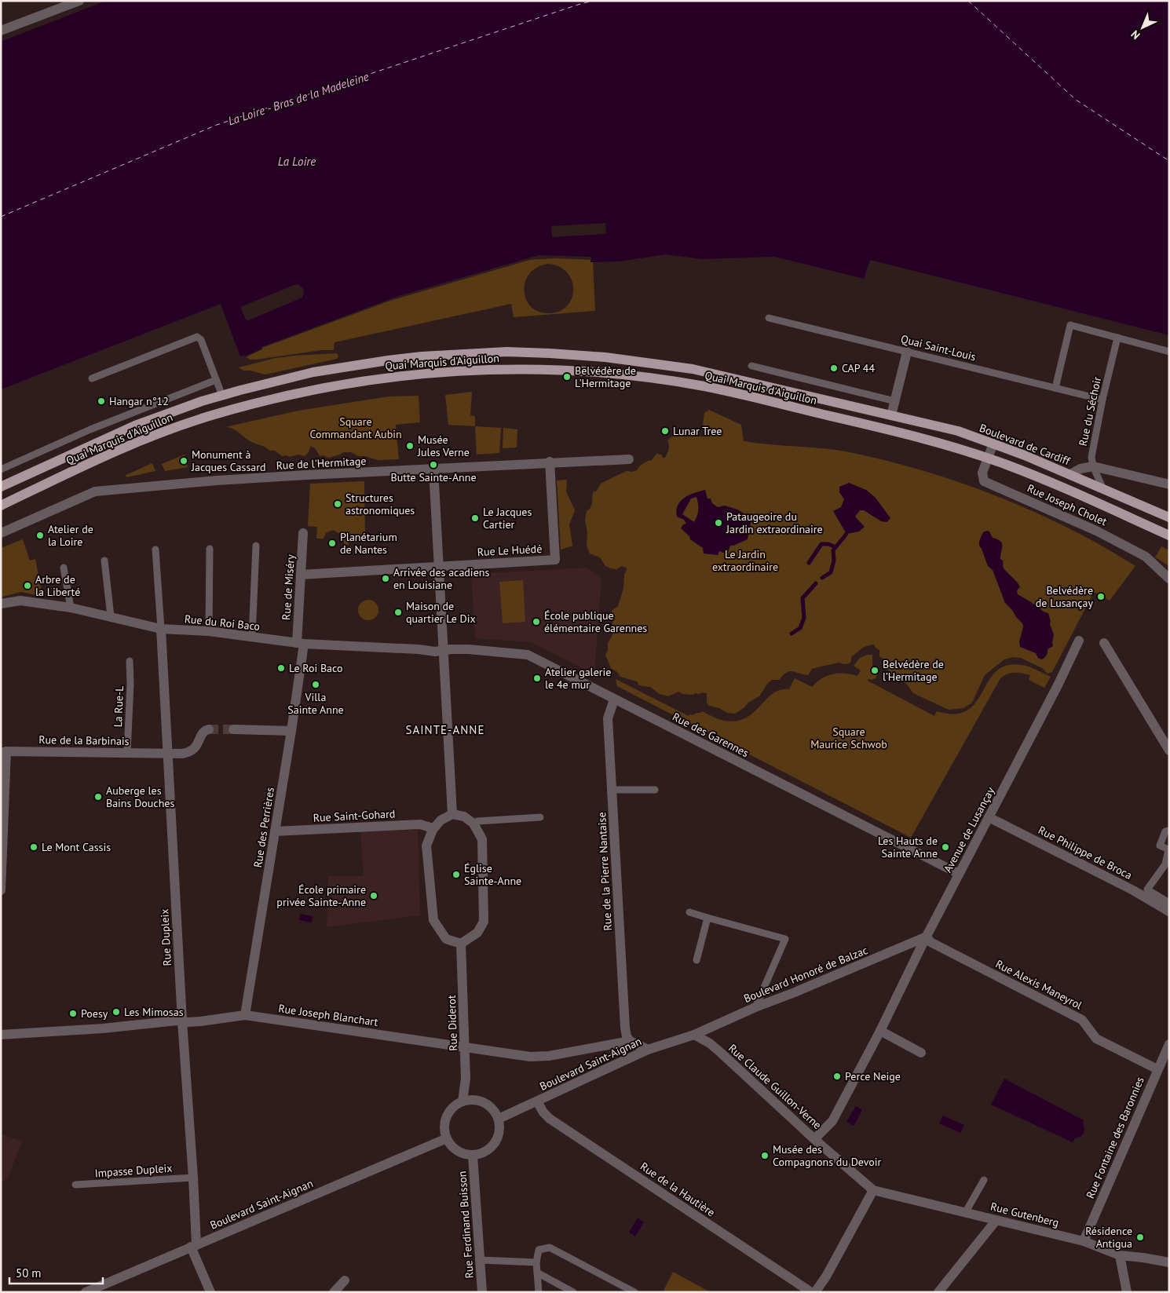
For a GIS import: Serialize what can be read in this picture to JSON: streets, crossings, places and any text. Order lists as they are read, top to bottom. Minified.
{"streets":{"main road":["Quai Marquis d'Aiguillon","Boulevard de Cardiff"],"street":["Rue de l'Hermitage","Rue Joseph Cholet","Rue Le Huédé","Rue de Miséry","Rue du Roi Baco","Rue des Garennes","Rue de la Barbinais","Rue Saint-Gohard","Rue des Perrières","Avenue de Lusançay","Rue Philippe de Broca","Rue de la Pierre Nantaise","Rue Dupleix","Boulevard Honoré de Balzac","Rue Alexis Maneyrol","Rue Joseph Blanchart","Rue Diderot","Boulevard Saint-Aignan","Rue Claude Guillon-Verne","Rue Fontaine des Baronnies","Rue de la Hautière","Rue Gutenberg","Rue Ferdinand Buisson"],"lane":["Quai Saint-Louis","Rue du Séchoir","La Rue-L","Impasse Dupleix"]},"crossings":[["Quai Saint-Louis","Rue du Séchoir"],["Quai Marquis d'Aiguillon","Boulevard de Cardiff"],["Quai Marquis d'Aiguillon","Rue Joseph Cholet"],["Rue du Séchoir","Boulevard de Cardiff"],["Boulevard de Cardiff","Rue Joseph Cholet"],["Rue de l'Hermitage","Rue Le Huédé"],["Rue Le Huédé","Rue de Miséry"],["Rue de Miséry","Rue du Roi Baco"],["Rue de Miséry","Rue des Perrières"],["Rue du Roi Baco","Rue des Garennes"],["Rue du Roi Baco","Rue des Perrières"],["Rue du Roi Baco","Rue Dupleix"],["La Rue-L","Rue de la Barbinais"],["Rue des Garennes","Avenue de Lusançay"],["Rue des Garennes","Rue de la Pierre Nantaise"],["Rue de la Barbinais","Rue Dupleix"],["Rue Saint-Gohard","Rue des Perrières"],["Rue des Perrières","Rue Joseph Blanchart"],["Avenue de Lusançay","Rue Philippe de Broca"],["Avenue de Lusançay","Boulevard Honoré de Balzac"],["Avenue de Lusançay","Rue Alexis Maneyrol"],["Avenue de Lusançay","Rue Claude Guillon-Verne"],["Rue de la Pierre Nantaise","Rue Joseph Blanchart"],["Rue Dupleix","Rue Joseph Blanchart"],["Rue Dupleix","Boulevard Saint-Aignan"],["Rue Dupleix","Impasse Dupleix"],["Boulevard Honoré de Balzac","Rue Alexis Maneyrol"],["Boulevard Honoré de Balzac","Boulevard Saint-Aignan"],["Boulevard Honoré de Balzac","Rue Claude Guillon-Verne"],["Rue Alexis Maneyrol","Rue Fontaine des Baronnies"],["Rue Joseph Blanchart","Rue Diderot"],["Rue Diderot","Boulevard Saint-Aignan"],["Rue Diderot","Rue Ferdinand Buisson"],["Boulevard Saint-Aignan","Rue Claude Guillon-Verne"],["Boulevard Saint-Aignan","Rue de la Hautière"],["Boulevard Saint-Aignan","Rue Ferdinand Buisson"],["Rue Claude Guillon-Verne","Rue Gutenberg"],["Rue Fontaine des Baronnies","Rue Gutenberg"]],"districts":["SAINTE-ANNE"],"water":["La Loire - Bras de la Madeleine","La Loire"],"parks":["Square Commandant Aubin","Le Jardin extraordinaire","Square Maurice Schwob"],"places":["CAP 44","Belvédère de L'Hermitage","Hangar n°12","Lunar Tree","Musée Jules Verne","Monument à Jacques Cassard","Butte Sainte-Anne","Structures astronomiques","Le Jacques Cartier","Pataugeoire du Jardin extraordinaire","Atelier de la Loire","Planétarium de Nantes","Arrivée des acadiens en Louisiane","Arbre de la Liberté","Belvédère de Lusançay","Maison de quartier Le Dix","École publique élémentaire Garennes","Le Roi Baco","Belvédère de l’Hermitage","Atelier galerie le 4e mur","Villa Sainte Anne","Auberge les Bains Douches","Le Mont Cassis","Les Hauts de Sainte Anne","Église Sainte-Anne","École primaire privée Sainte-Anne","Les Mimosas","Poesy","Perce Neige","Musée des Compagnons du Devoir","Résidence Antigua"],"scale_bar":"50 m","north":"bottom left"}
